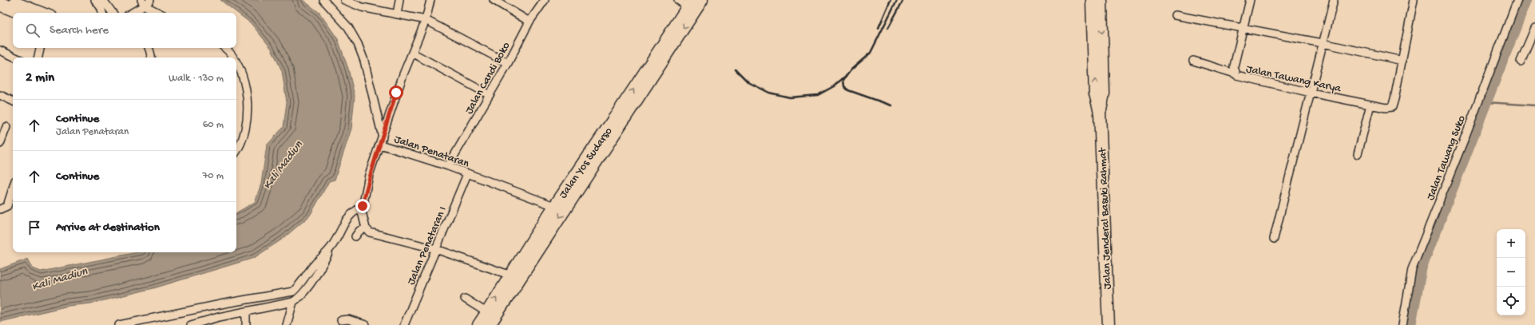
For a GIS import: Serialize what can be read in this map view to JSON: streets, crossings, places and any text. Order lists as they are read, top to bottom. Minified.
{"streets":{"highway":["Jalan Yos Sudarso","Jalan Jenderal Basuki Rahmat"],"street":["Jalan Candi Boko","Jalan Tawang Karya","Jalan Penataran","Jalan Tawang Suko","Jalan Penataran I"]},"crossings":[["Jalan Candi Boko","Jalan Penataran"],["Jalan Penataran","Jalan Yos Sudarso"],["Jalan Penataran","Jalan Penataran I"]],"water":["Kali Madiun"],"page":{"search":"Search here","heading":["2 min","Walk · 130 m"],"list":[["Continue","Jalan Penataran","60 m"],["Continue","70 m"],"Arrive at destination"],"map_buttons":["+","−"]}}
